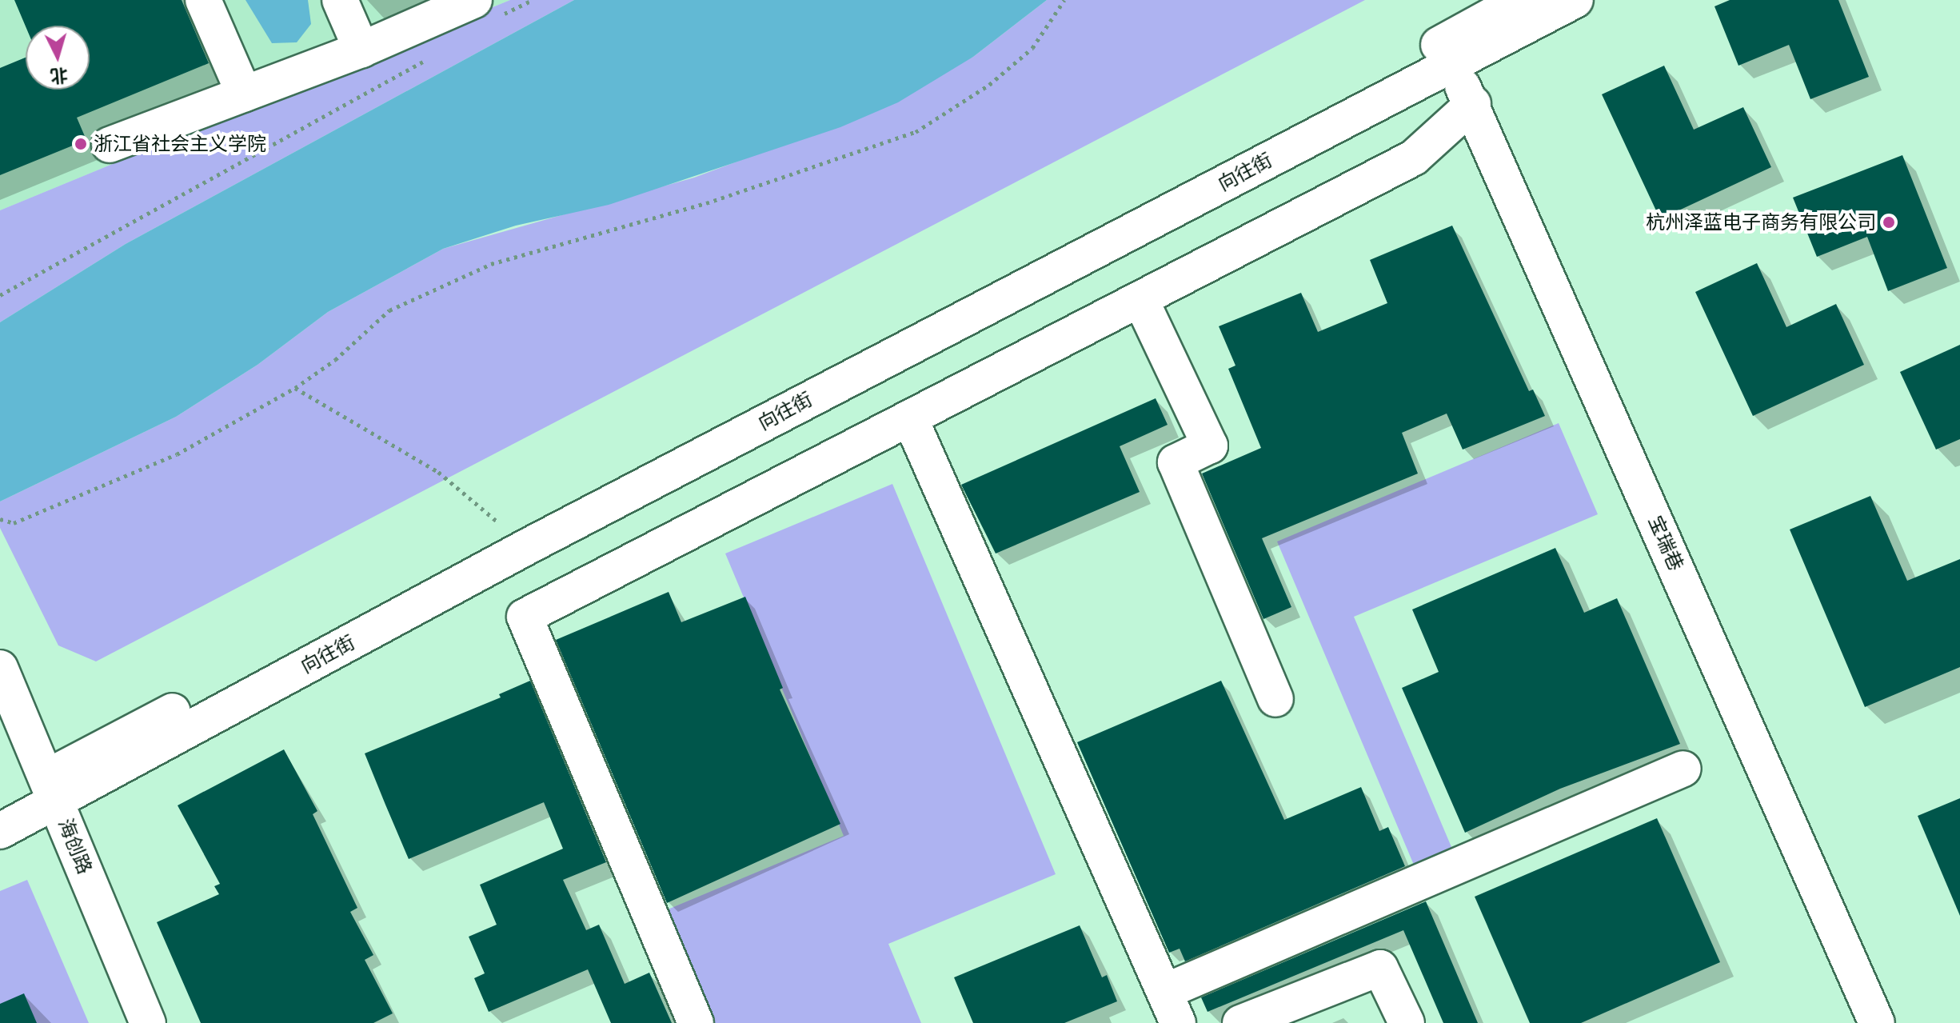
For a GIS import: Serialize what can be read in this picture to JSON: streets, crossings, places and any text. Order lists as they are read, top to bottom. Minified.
{"streets":{"street":["向往街","宝瑞巷","海创路"]},"crossings":[["向往街","宝瑞巷"],["向往街","海创路"]],"places":["浙江省社会主义学院","杭州泽蓝电子商务有限公司"],"north":"bottom"}
